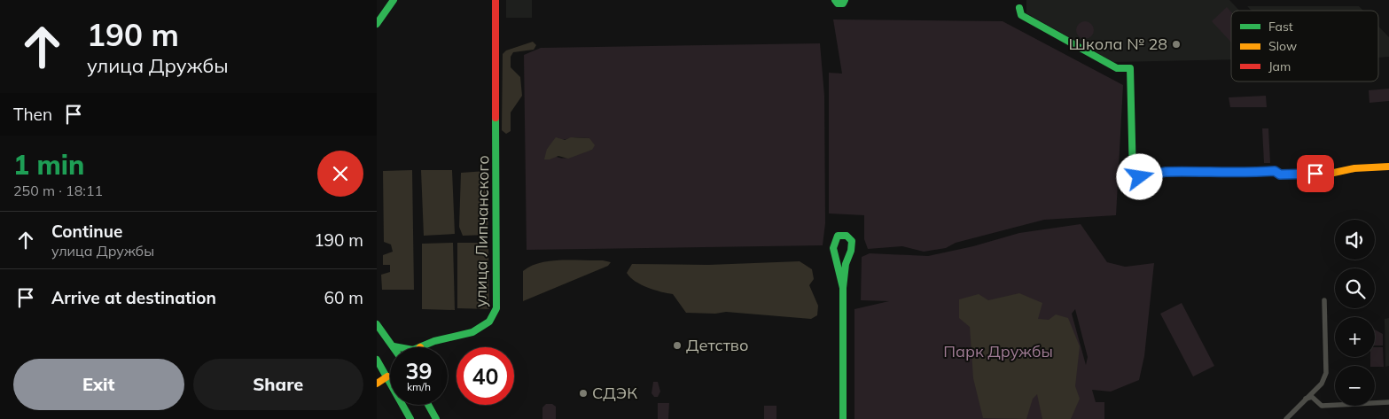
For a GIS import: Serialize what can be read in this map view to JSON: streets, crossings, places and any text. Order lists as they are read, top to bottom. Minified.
{"streets":{"street":["улица Липчанского"]},"parks":["Парк Дружбы"],"places":["Школа № 28","Детство","СДЭК"],"legend":["Fast","Slow","Jam"],"page":{"turn":["190 m","улица Дружбы"],"then":"Then","heading":["1 min","250 m · 18:11"],"list":[{"name":"Continue","note":"улица Дружбы","value":"190 m"},{"name":"Arrive at destination","value":"60 m"}],"map_buttons":["+","−"],"speed":"39 km/h","limit":"40","buttons":["Exit","Share"]}}
